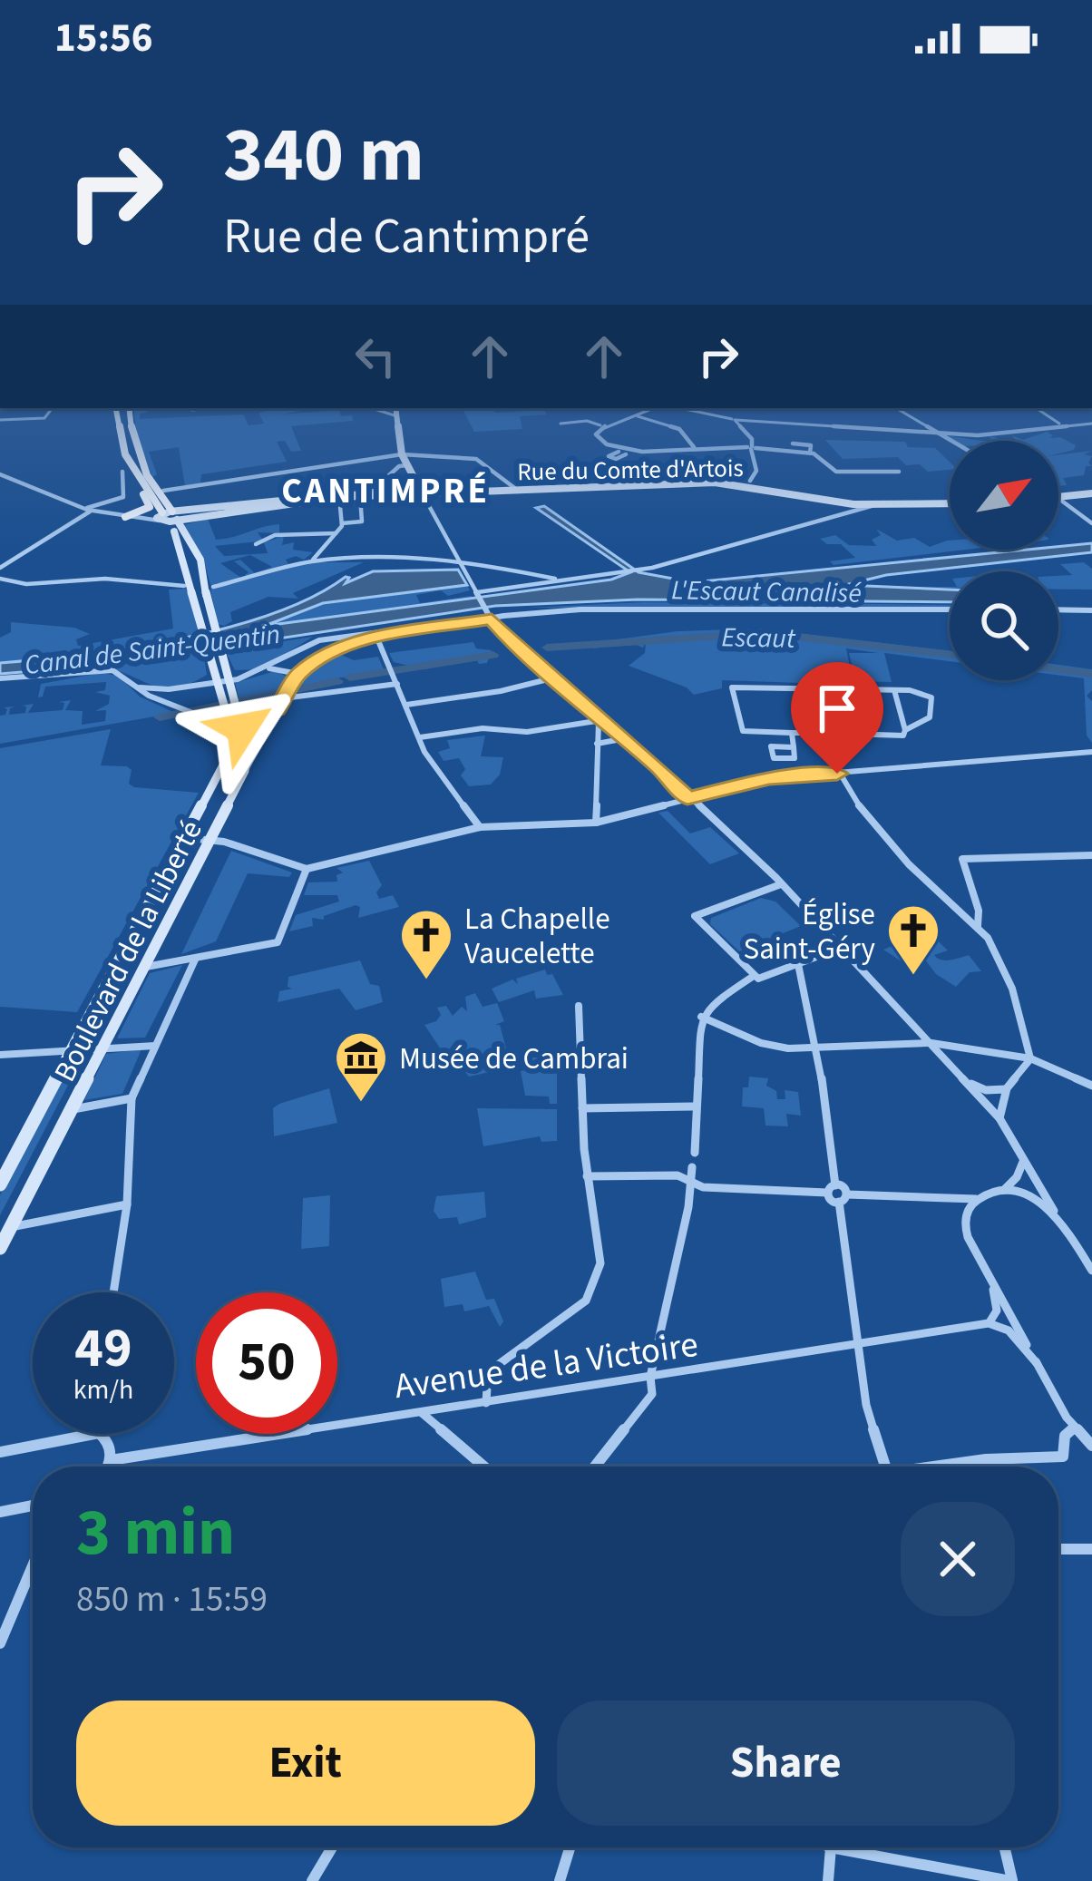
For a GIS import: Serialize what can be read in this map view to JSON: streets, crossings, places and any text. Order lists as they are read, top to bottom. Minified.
{"streets":{"main road":["Rue du Comte d'Artois","Boulevard de la Liberté"],"street":["Avenue de la Victoire"]},"districts":["CANTIMPRÉ"],"water":["L'Escaut Canalisé","Escaut","Canal de Saint-Quentin"],"places":{"church":["Église Saint-Géry","La Chapelle Vaucelette"],"museum":["Musée de Cambrai"]},"north":"top right","page":{"status":"15:56","turn":["340 m","Rue de Cantimpré"],"speed":"49 km/h","limit":"50","heading":["3 min","850 m · 15:59"],"buttons":["Exit","Share"]}}
